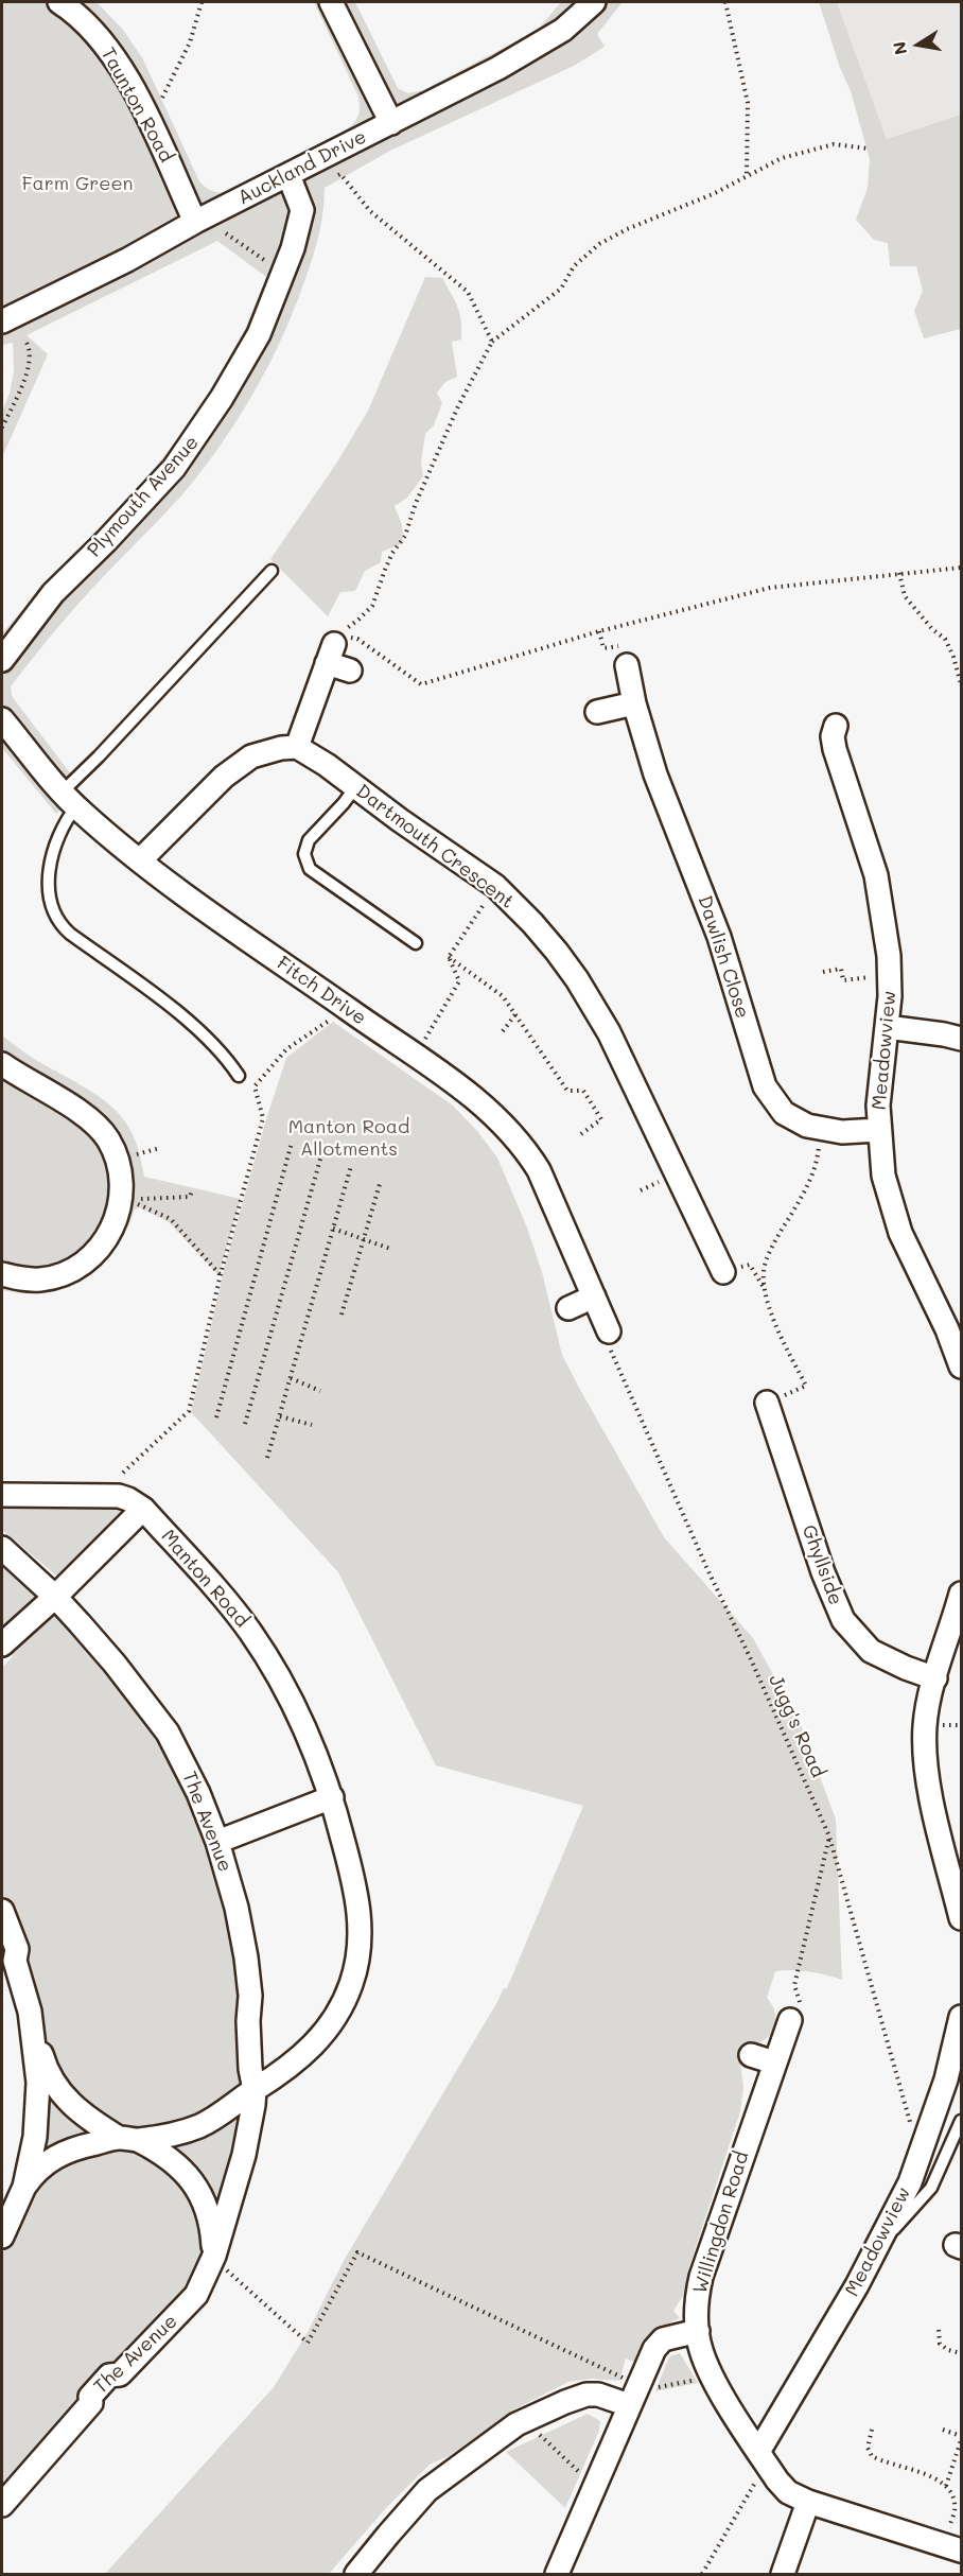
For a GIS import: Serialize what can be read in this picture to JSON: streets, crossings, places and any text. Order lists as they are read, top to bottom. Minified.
{"streets":{"street":["Taunton Road","Auckland Drive","Plymouth Avenue","Dartmouth Crescent","Dawlish Close","Fitch Drive","Meadowview","Ghyllside","Manton Road","The Avenue","Willingdon Road"],"path":["Jugg's Road"]},"crossings":[["Taunton Road","Auckland Drive"],["Auckland Drive","Plymouth Avenue"],["Dawlish Close","Meadowview"],["Fitch Drive","Jugg's Road"],["Meadowview","Jugg's Road"],["Meadowview","Willingdon Road"],["Manton Road","The Avenue"]],"parks":["Farm Green","Manton Road Allotments"],"north":"left"}
